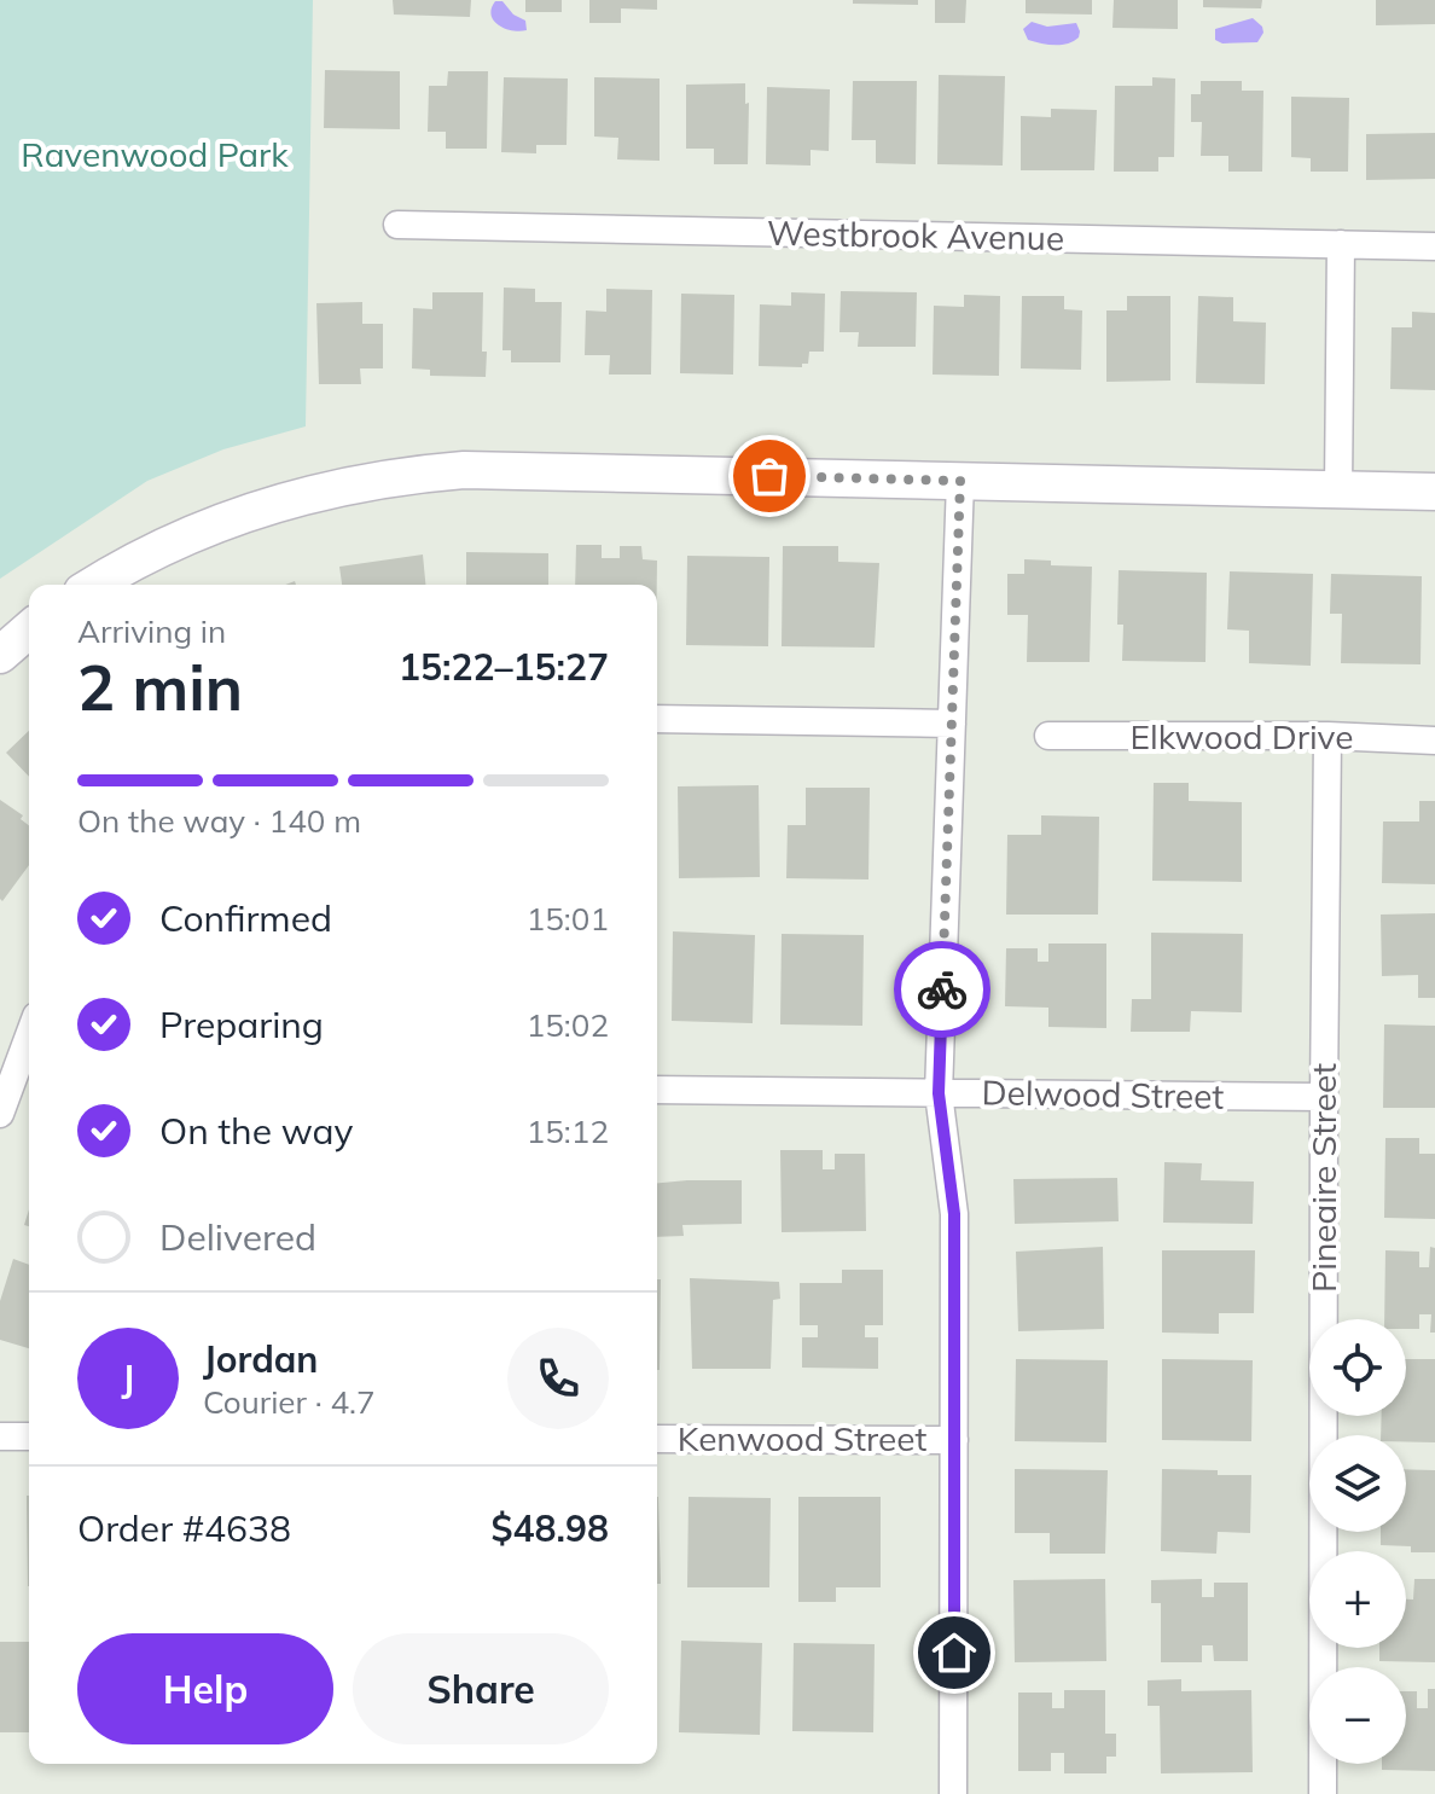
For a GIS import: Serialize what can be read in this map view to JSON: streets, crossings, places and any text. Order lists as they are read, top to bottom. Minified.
{"streets":{"street":["Westbrook Avenue","Elkwood Drive","Delwood Street","Pineaire Street","Kenwood Street"]},"crossings":[["Elkwood Drive","Pineaire Street"],["Delwood Street","Pineaire Street"]],"parks":["Ravenwood Park"],"page":{"heading":["2 min","Arriving in","15:22–15:27"],"panel":["Jordan","Courier · 4.7","Order #4638","$48.98"],"bar":"On the way · 140 m","list":[["Confirmed","15:01"],["Preparing","15:02"],["On the way","15:12"],"Delivered"],"map_buttons":["+","−"],"round":"J","buttons":["Help","Share"]}}
